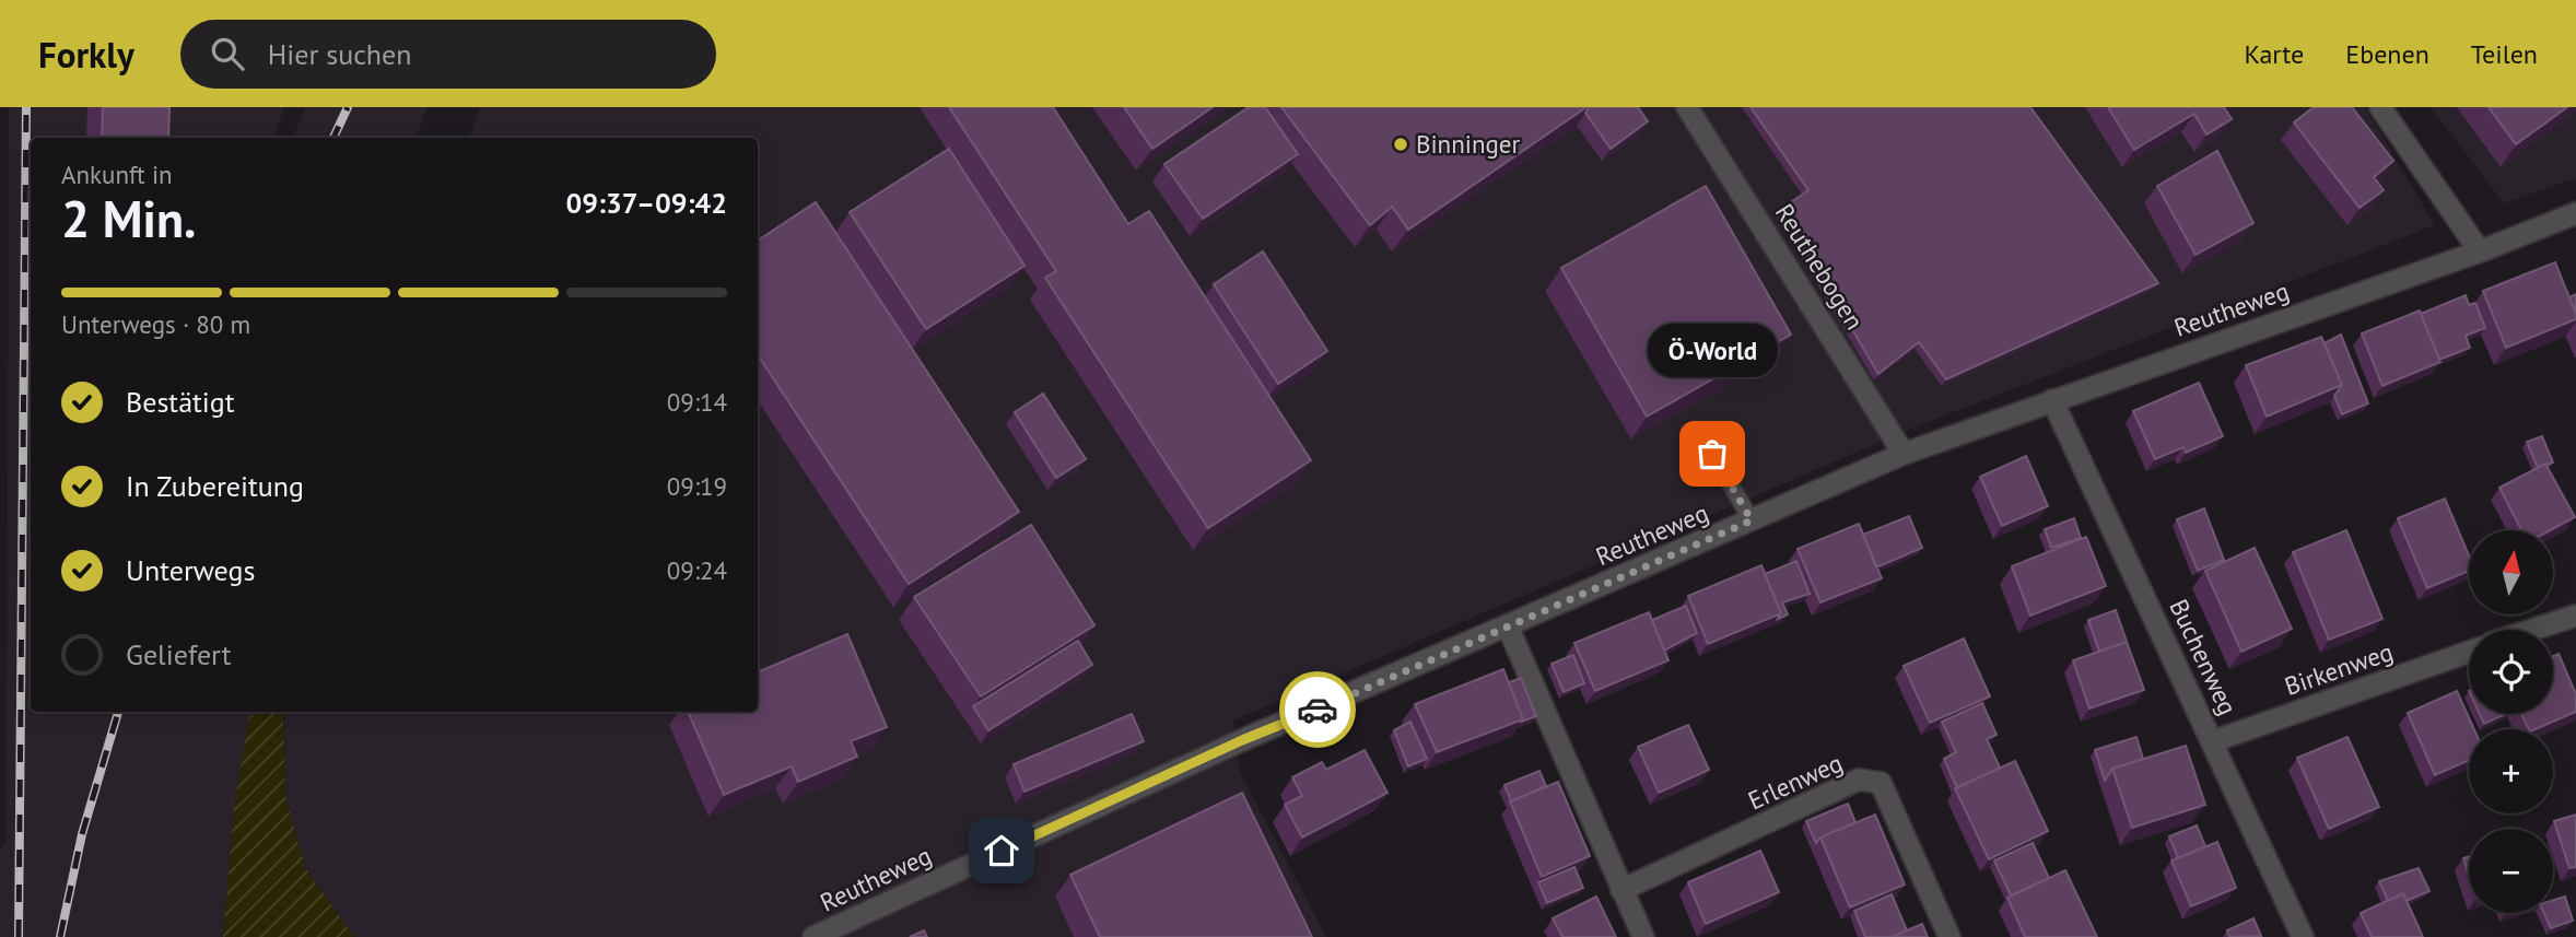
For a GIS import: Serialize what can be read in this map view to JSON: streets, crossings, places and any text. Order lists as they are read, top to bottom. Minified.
{"streets":{"street":["Reuthebogen","Reutheweg","Buchenweg","Birkenweg","Erlenweg"]},"crossings":[["Reuthebogen","Reutheweg"],["Reutheweg","Buchenweg"],["Buchenweg","Birkenweg"]],"places":["Binninger","Ö-World"],"north":"top","page":{"header":"Forkly","search":"Hier suchen","nav":["Karte","Ebenen","Teilen"],"heading":["2 Min.","Ankunft in","09:37–09:42"],"bar":"Unterwegs · 80 m","bubble":"Ö-World","list":[["Bestätigt","09:14"],["In Zubereitung","09:19"],["Unterwegs","09:24"],"Geliefert"],"map_buttons":["+","−"]}}
